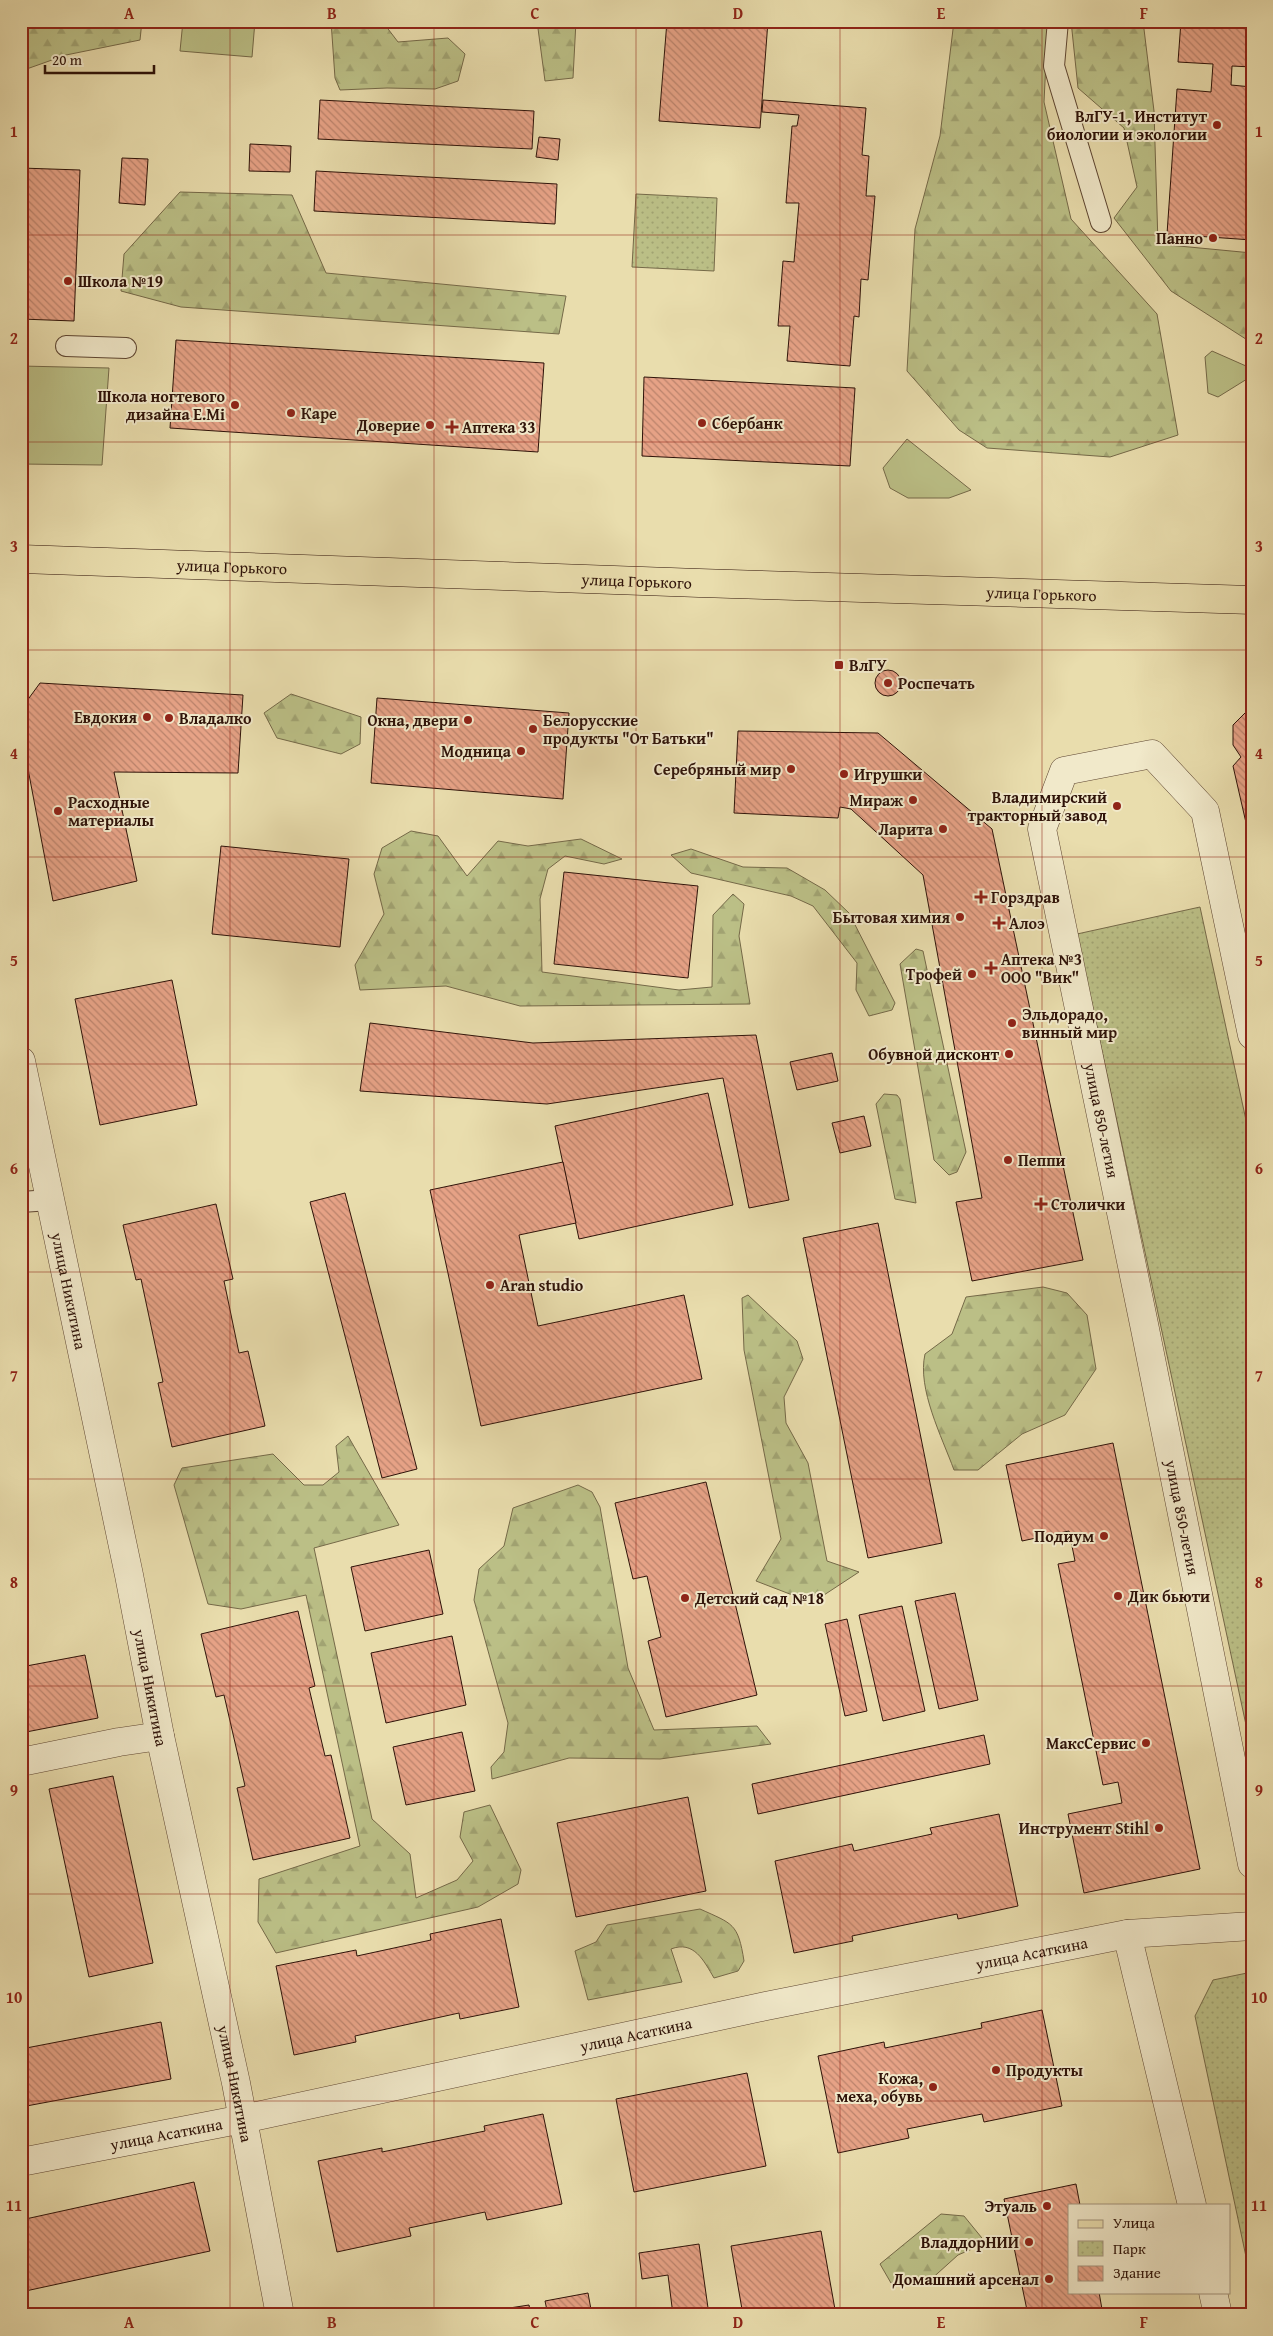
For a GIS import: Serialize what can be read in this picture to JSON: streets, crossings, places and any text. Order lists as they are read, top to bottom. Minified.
{"streets":{"main road":["улица Горького"],"street":["улица 850-летия","улица Никитина","улица Асаткина"]},"crossings":[["улица Никитина","улица Асаткина"]],"places":{"other":["ВлГУ-1, Институт биологии и экологии","Панно","Школа №19","Школа ногтевого дизайна E.Mi","Каре","Сбербанк","Доверие","Роспечать","Евдокия","Владалко","Окна, двери","Белорусские продукты \"От Батьки\"","Модница","Серебряный мир","Игрушки","Мираж","Владимирский тракторный завод","Расходные материалы","Ларита","Бытовая химия","Трофей","Эльдорадо, винный мир","Обувной дисконт","Пеппи","Aran studio","Подиум","Дик бьюти","Детский сад №18","МаксСервис","Инструмент Stihl","Продукты","Кожа, меха, обувь","Этуаль","ВладдорНИИ","Домашний арсенал"],"health":["Аптека 33","Горздрав","Алоэ","Аптека №3 ООО \"Вик\"","Столички"],"transit":["ВлГУ"]},"legend":["Улица","Парк","Здание"],"scale_bar":"20 m","grid":{"columns":["A","B","C","D","E","F"],"rows":["1","2","3","4","5","6","7","8","9","10","11"]}}
